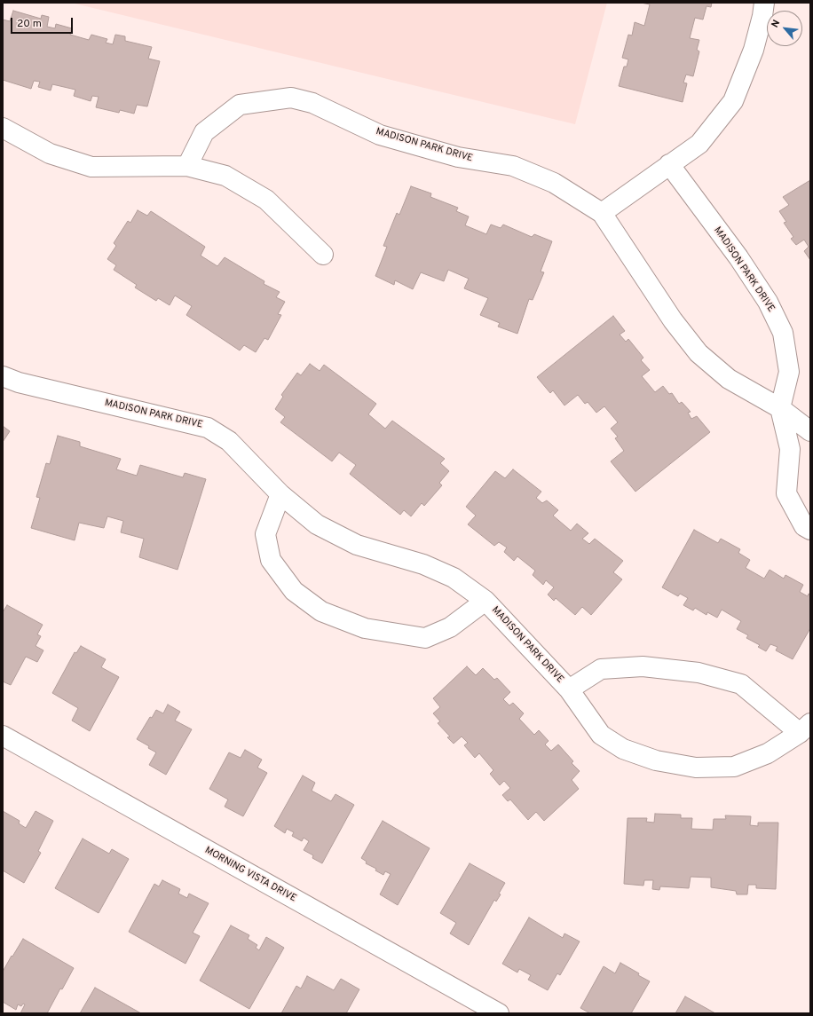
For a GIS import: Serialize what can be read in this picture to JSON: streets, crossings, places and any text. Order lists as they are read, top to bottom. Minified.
{"streets":{"street":["MADISON PARK DRIVE","MORNING VISTA DRIVE"]},"scale_bar":"20 m","north":"top left"}
